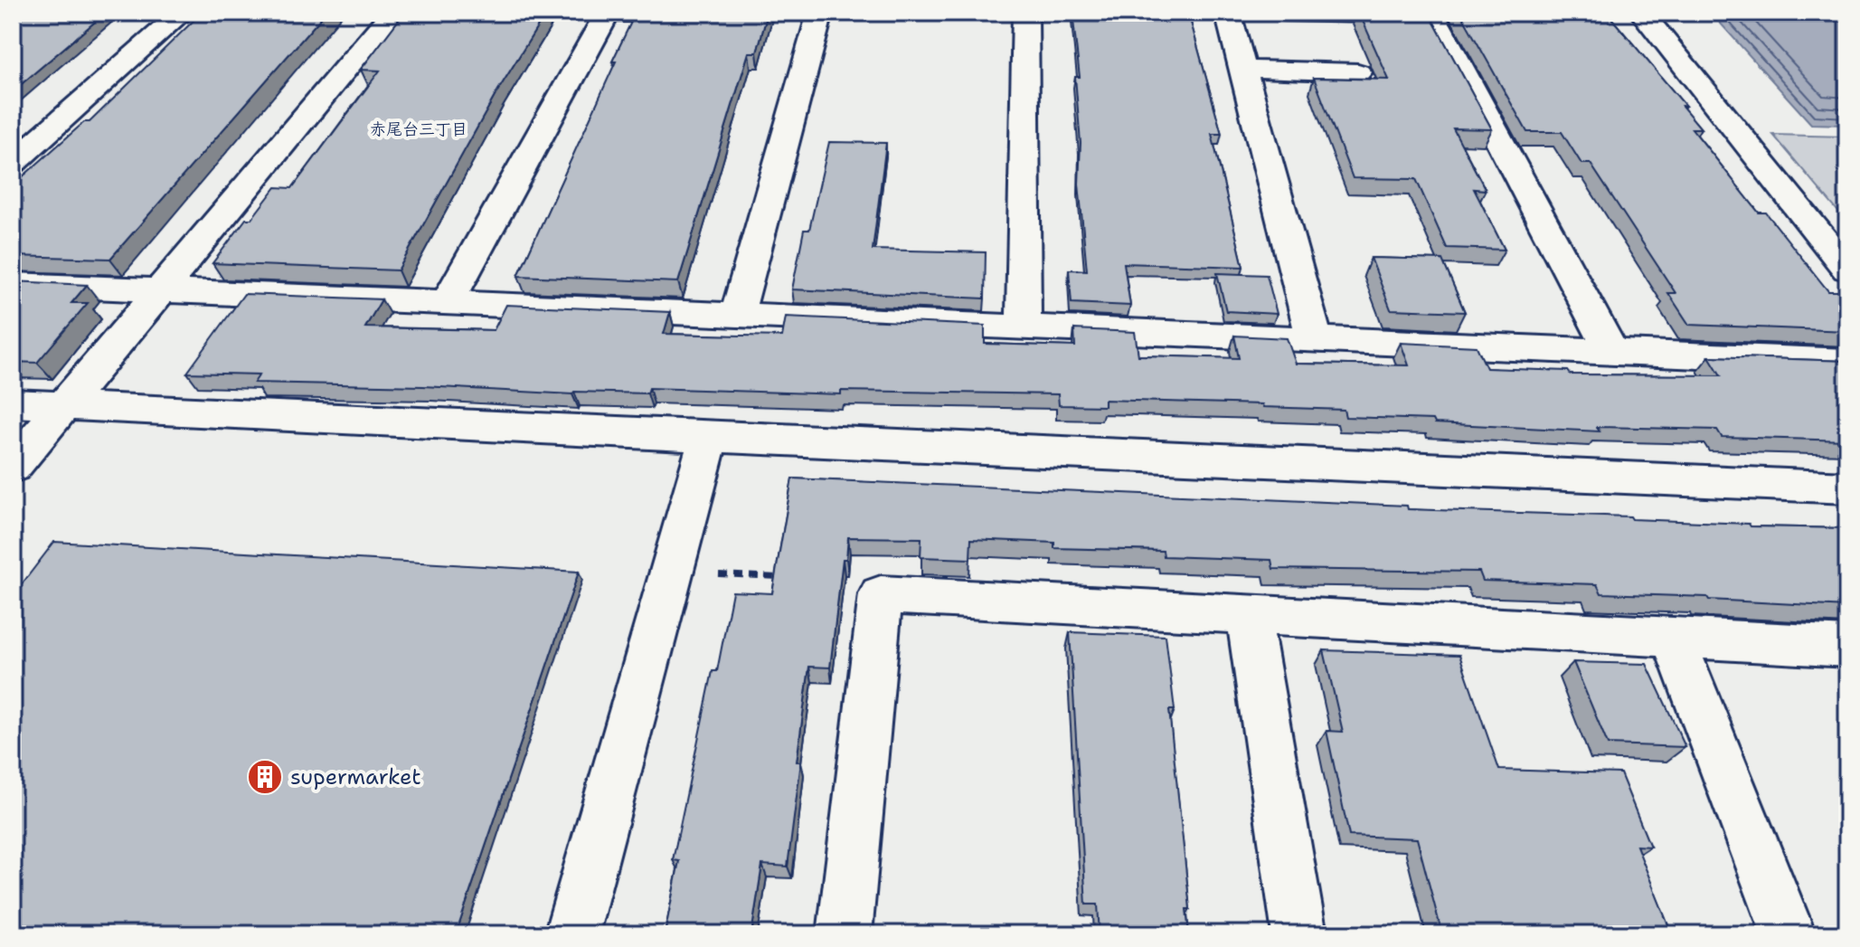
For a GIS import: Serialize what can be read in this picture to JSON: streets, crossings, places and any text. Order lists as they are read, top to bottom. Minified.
{"districts":["赤尾台三丁目"],"places":{"building":["supermarket"]}}
